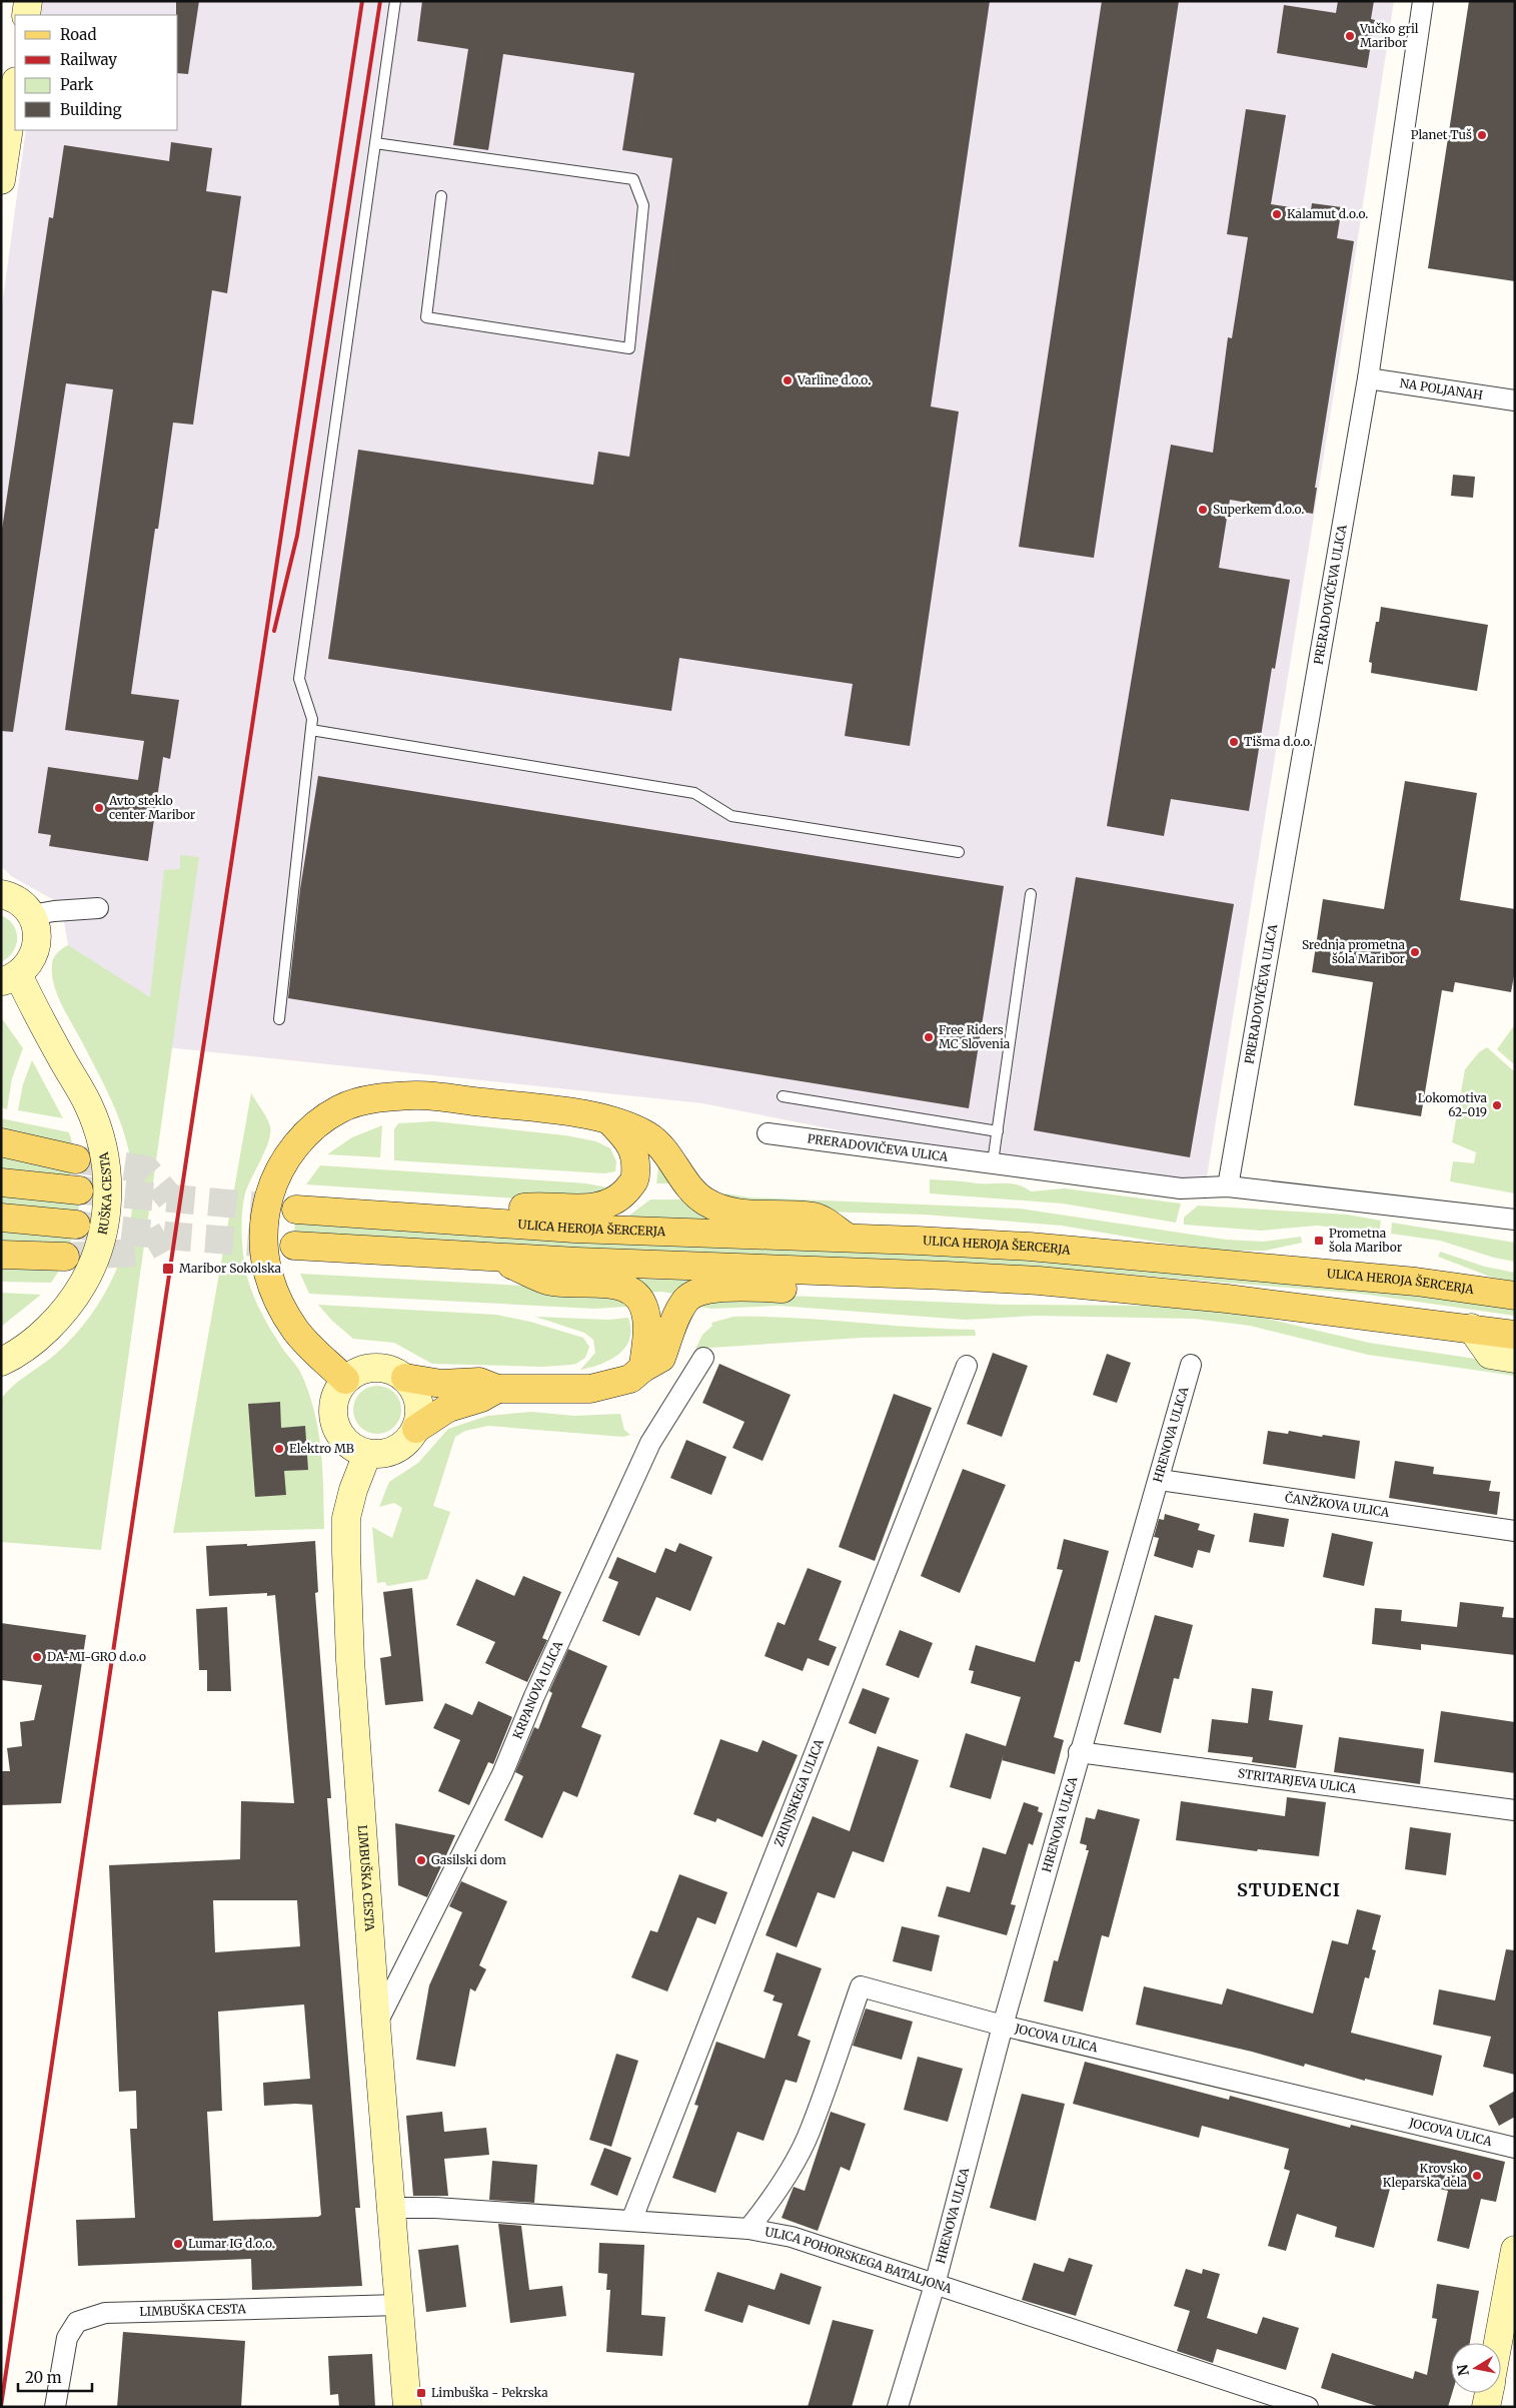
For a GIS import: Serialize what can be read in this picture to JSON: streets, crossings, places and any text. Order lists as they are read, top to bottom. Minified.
{"streets":{"main road":["RUŠKA CESTA","ULICA HEROJA ŠERCERJA","LIMBUŠKA CESTA"],"street":["NA POLJANAH","PRERADOVIČEVA ULICA","HRENOVA ULICA","ČANŽKOVA ULICA","KRPANOVA ULICA","STRITARJEVA ULICA","ZRINJSKEGA ULICA","JOCOVA ULICA","ULICA POHORSKEGA BATALJONA"]},"crossings":[["NA POLJANAH","PRERADOVIČEVA ULICA"],["HRENOVA ULICA","ČANŽKOVA ULICA"],["HRENOVA ULICA","STRITARJEVA ULICA"],["HRENOVA ULICA","JOCOVA ULICA"],["HRENOVA ULICA","ULICA POHORSKEGA BATALJONA"],["KRPANOVA ULICA","LIMBUŠKA CESTA"],["ZRINJSKEGA ULICA","ULICA POHORSKEGA BATALJONA"],["LIMBUŠKA CESTA","ULICA POHORSKEGA BATALJONA"],["JOCOVA ULICA","ULICA POHORSKEGA BATALJONA"]],"districts":["STUDENCI"],"places":{"other":["Vučko gril Maribor","Planet Tuš","Kalamut d.o.o.","Varline d.o.o.","Superkem d.o.o.","Tišma d.o.o.","Avto steklo center Maribor","Srednja prometna šola Maribor","Free Riders MC Slovenia","Lokomotiva 62-019","Elektro MB","DA-MI-GRO d.o.o","Gasilski dom","Krovsko Kleparska dela","Lumar IG d.o.o."],"transit":["Prometna šola Maribor","Maribor Sokolska","Limbuška - Pekrska"]},"legend":["Road","Railway","Park","Building"],"scale_bar":"20 m","north":"left"}
